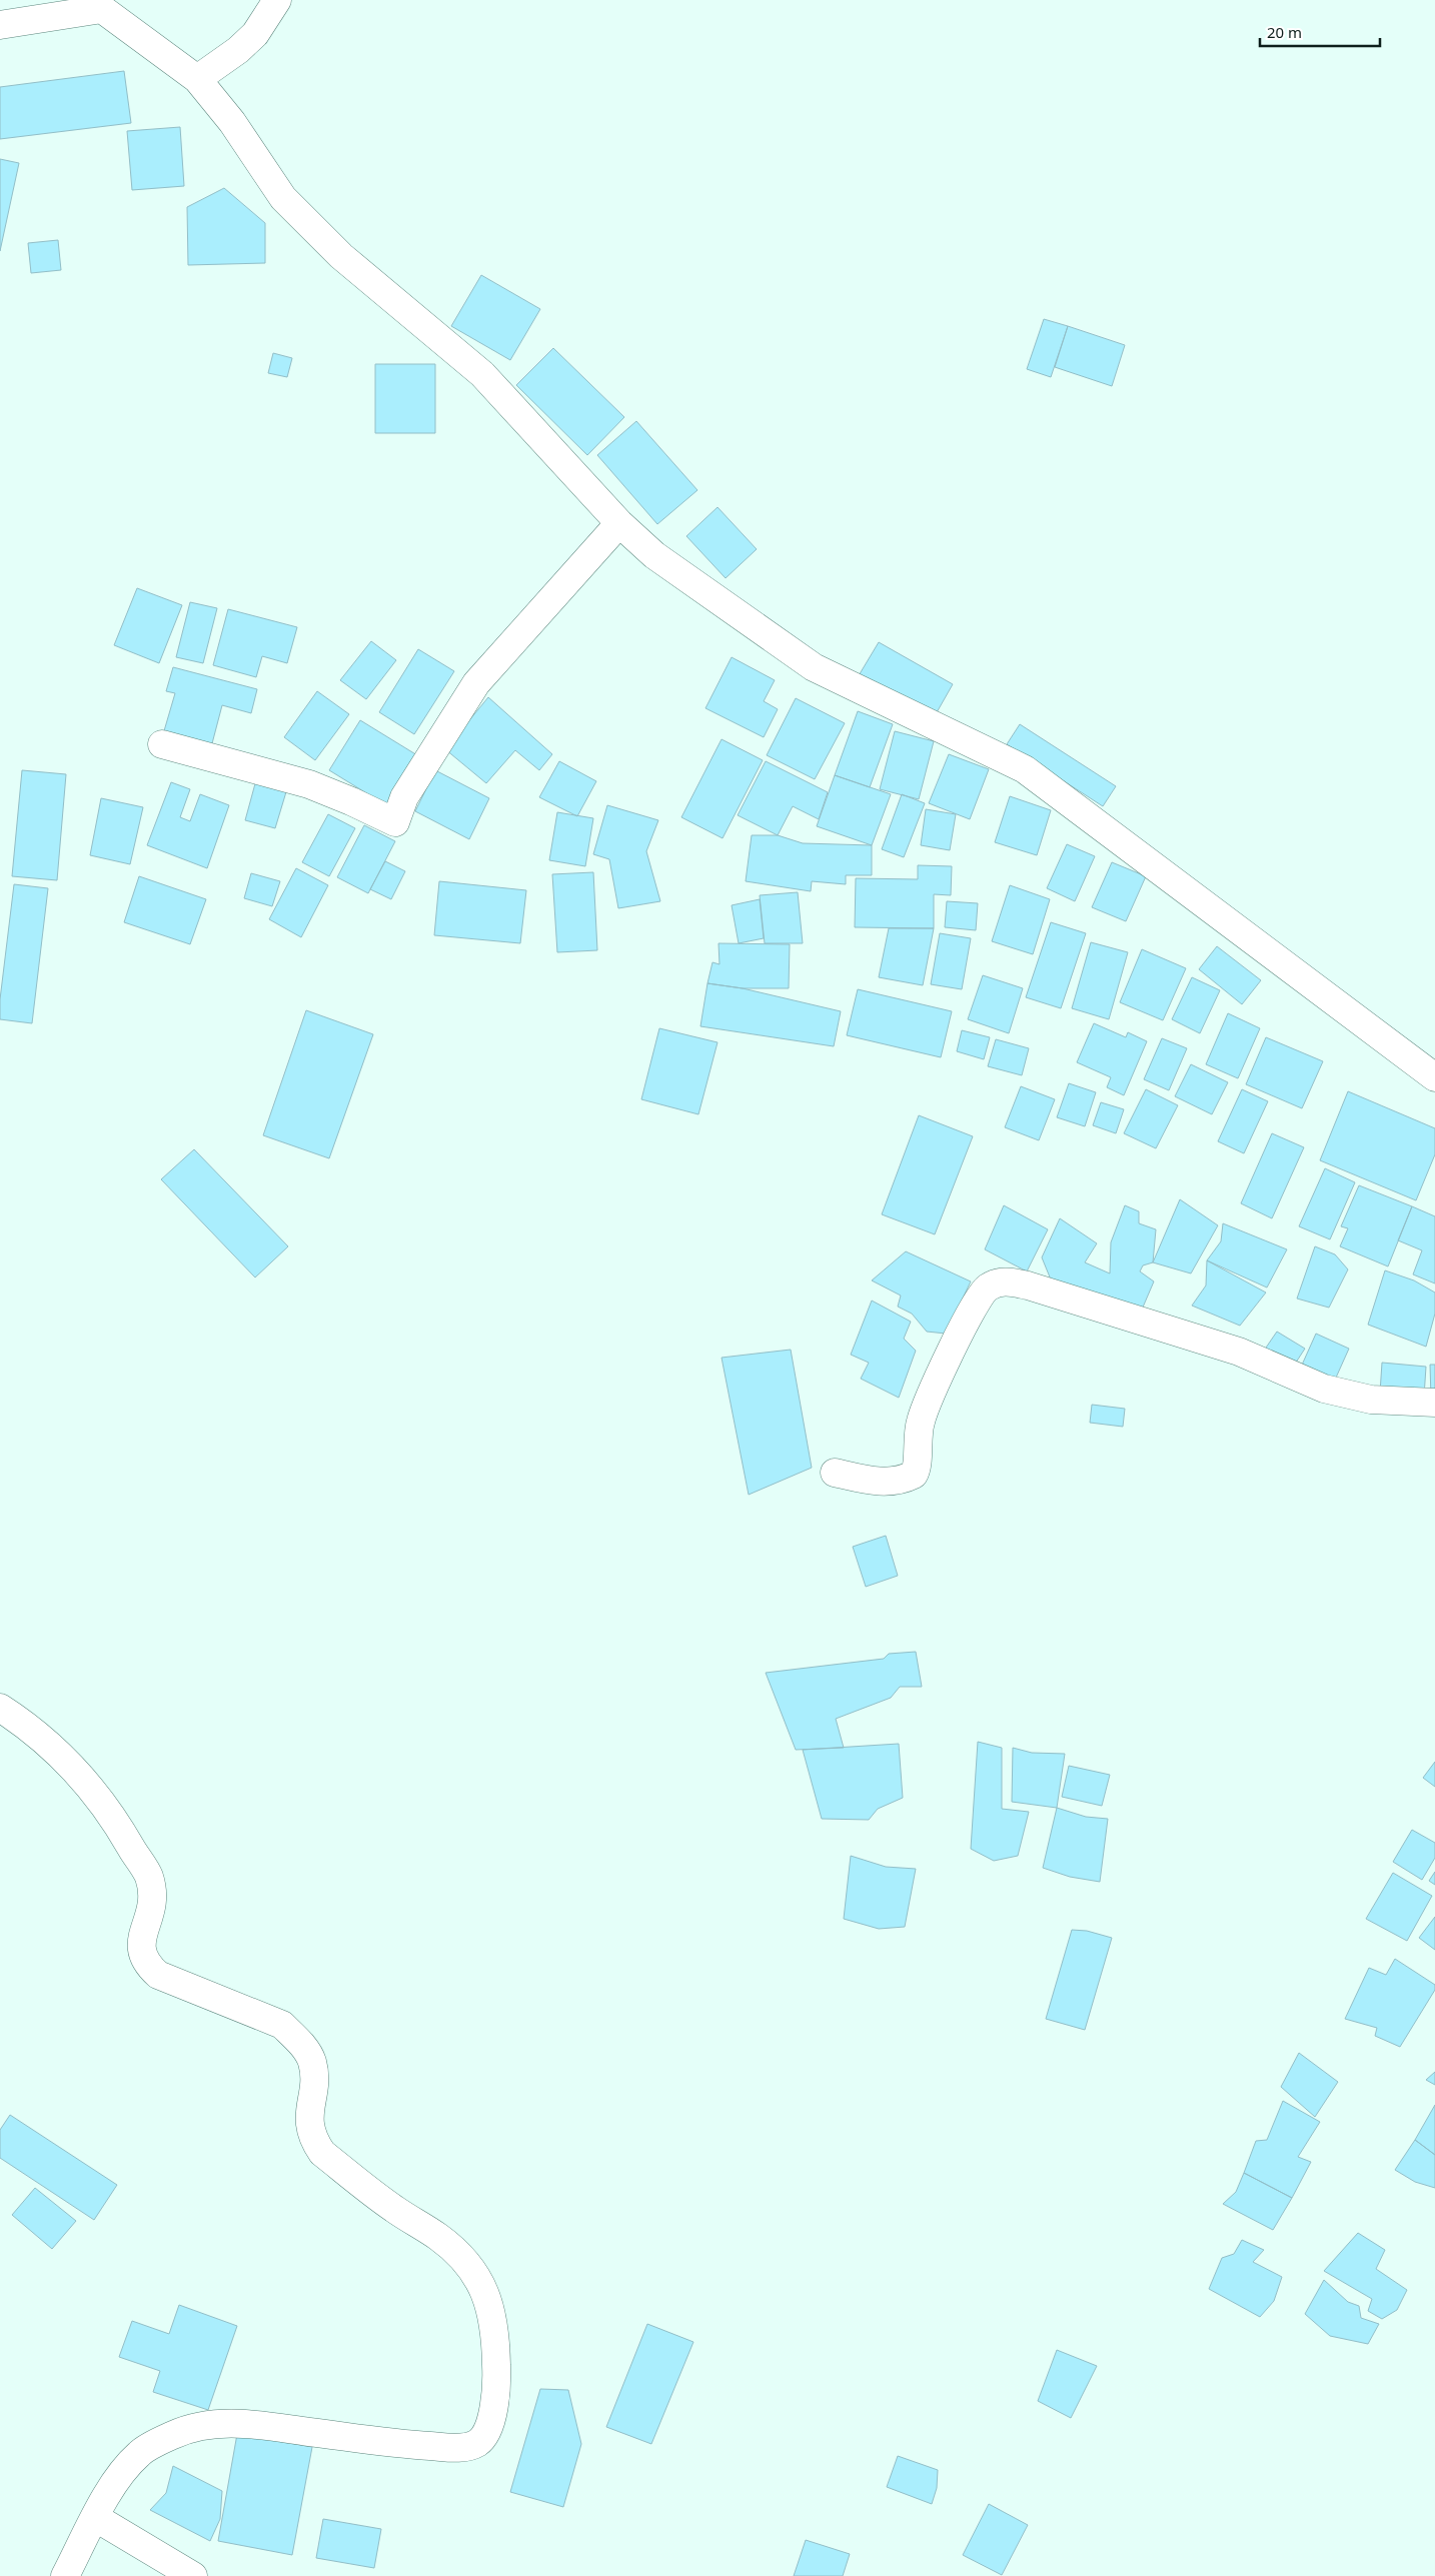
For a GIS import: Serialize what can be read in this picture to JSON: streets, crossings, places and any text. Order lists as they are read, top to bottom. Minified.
{"scale_bar":"20 m"}
